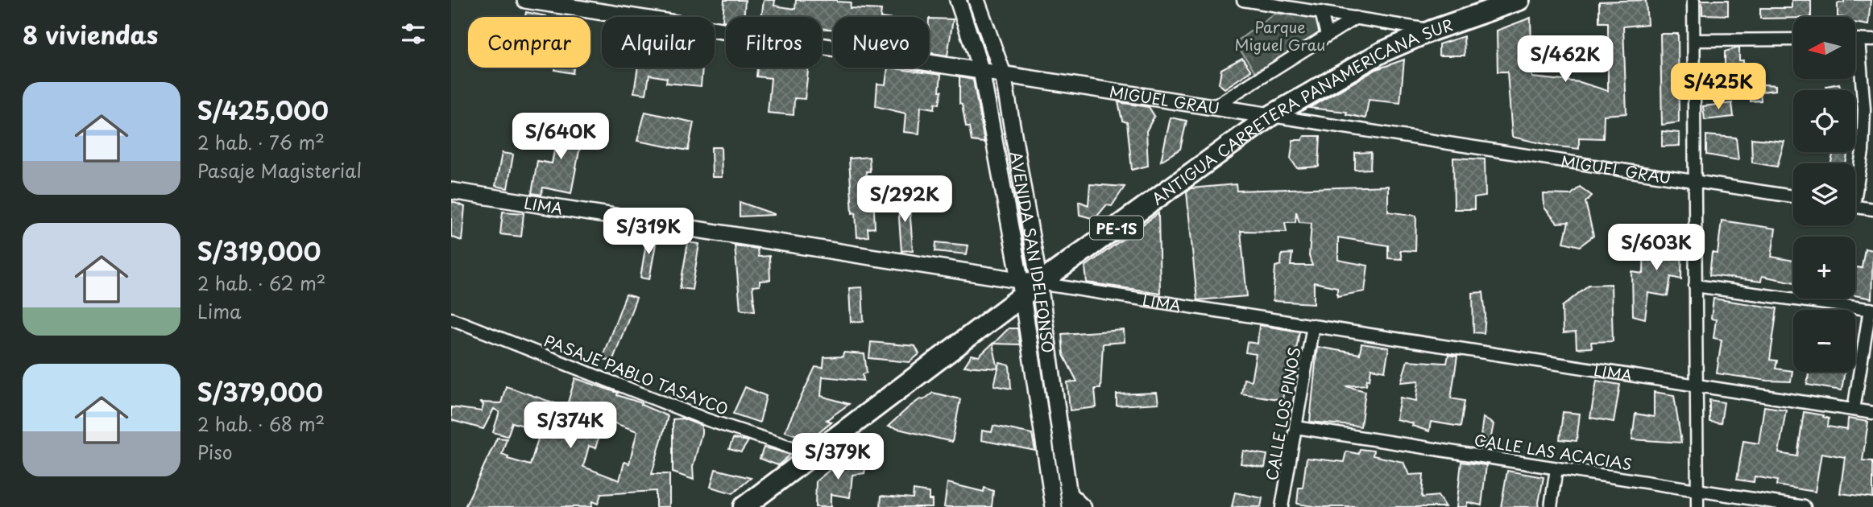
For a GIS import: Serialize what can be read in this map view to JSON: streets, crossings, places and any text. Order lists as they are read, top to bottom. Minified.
{"streets":{"highway":["ANTIGUA CARRETERA PANAMERICANA SUR","PE-1S"],"main road":["MIGUEL GRAU","LIMA","AVENIDA SAN IDELFONSO"],"street":["PASAJE PABLO TASAYCO","CALLE LOS PINOS","CALLE LAS ACACIAS"]},"crossings":[["MIGUEL GRAU","ANTIGUA CARRETERA PANAMERICANA SUR"],["MIGUEL GRAU","AVENIDA SAN IDELFONSO"],["ANTIGUA CARRETERA PANAMERICANA SUR","LIMA"],["ANTIGUA CARRETERA PANAMERICANA SUR","AVENIDA SAN IDELFONSO"],["ANTIGUA CARRETERA PANAMERICANA SUR","PASAJE PABLO TASAYCO"],["LIMA","AVENIDA SAN IDELFONSO"],["LIMA","CALLE LOS PINOS"],["CALLE LOS PINOS","CALLE LAS ACACIAS"]],"parks":["Parque Miguel Grau"],"north":"left","page":{"heading":"8 viviendas","map_buttons":["+","−"],"chip":["Comprar","Alquilar","Filtros","Nuevo"],"price":["S/462K","S/425K","S/640K","S/292K","S/319K","S/603K","S/374K","S/379K"],"list":[{"name":"S/425,000","note":"2 hab. · 76 m² · Pasaje Magisterial"},{"name":"S/319,000","note":"2 hab. · 62 m² · Lima"},{"name":"S/379,000","note":"2 hab. · 68 m² · Piso"}]}}
